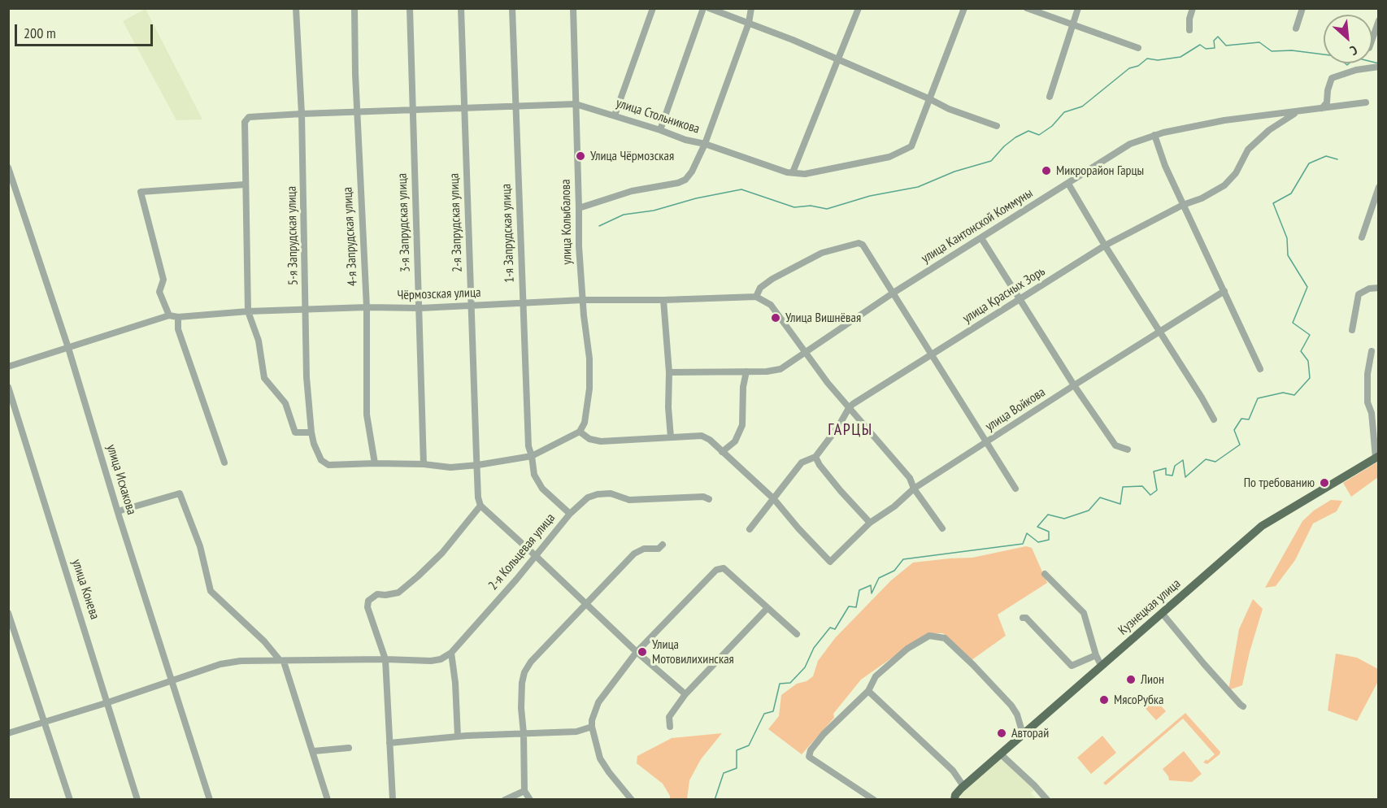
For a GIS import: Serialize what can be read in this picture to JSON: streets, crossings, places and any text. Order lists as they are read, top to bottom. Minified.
{"streets":{"main road":["Кузнецкая улица"],"street":["улица Стольникова","улица Колыбалова","3-я Запрудская улица","2-я Запрудская улица","улица Кантонской Коммуны","1-я Запрудская улица","5-я Запрудская улица","4-я Запрудская улица","Чёрмозская улица","улица Красных Зорь","улица Войкова","улица Исхакова","2-я Кольцевая улица","улица Конева"]},"crossings":[["улица Стольникова","улица Колыбалова"],["улица Стольникова","3-я Запрудская улица"],["улица Стольникова","2-я Запрудская улица"],["улица Стольникова","1-я Запрудская улица"],["улица Стольникова","5-я Запрудская улица"],["улица Стольникова","4-я Запрудская улица"],["улица Колыбалова","Чёрмозская улица"],["3-я Запрудская улица","Чёрмозская улица"],["2-я Запрудская улица","Чёрмозская улица"],["улица Кантонской Коммуны","улица Красных Зорь"],["1-я Запрудская улица","Чёрмозская улица"],["1-я Запрудская улица","2-я Кольцевая улица"],["5-я Запрудская улица","4-я Запрудская улица"],["5-я Запрудская улица","Чёрмозская улица"],["4-я Запрудская улица","Чёрмозская улица"],["Чёрмозская улица","улица Исхакова"],["улица Красных Зорь","улица Войкова"]],"districts":["ГАРЦЫ"],"places":["Улица Чёрмозская","Микрорайон Гарцы","Улица Вишнёвая","По требованию","Улица Мотовилихинская","Лион","МясоРубка","Авторай"],"scale_bar":"200 m","north":"bottom right"}
